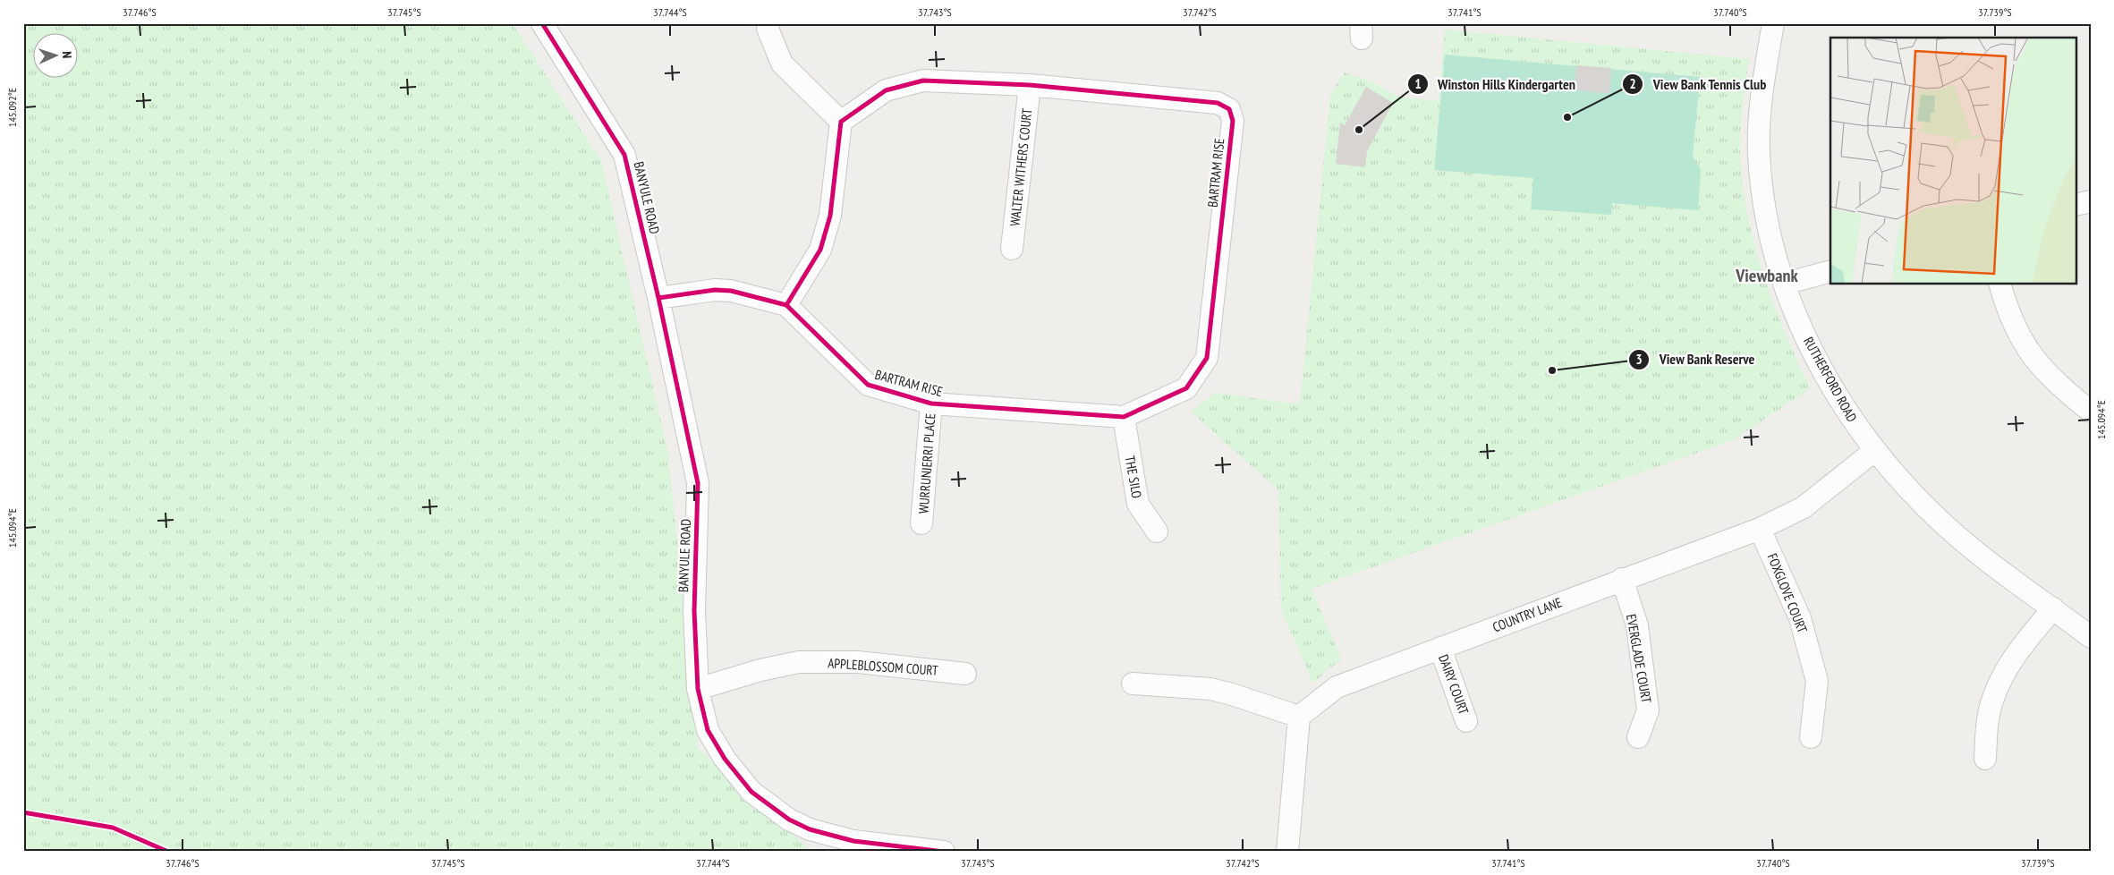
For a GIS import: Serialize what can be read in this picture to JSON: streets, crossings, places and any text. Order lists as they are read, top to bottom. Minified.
{"streets":{"street":["WALTER WITHERS COURT","BARTRAM RISE","BANYULE ROAD","RUTHERFORD ROAD","WURRUNJERRI PLACE","THE SILO","FOXGLOVE COURT","COUNTRY LANE","EVERGLADE COURT","APPLEBLOSSOM COURT","DAIRY COURT"]},"crossings":[["WALTER WITHERS COURT","BARTRAM RISE"],["BARTRAM RISE","WURRUNJERRI PLACE"],["BARTRAM RISE","THE SILO"],["BANYULE ROAD","APPLEBLOSSOM COURT"],["RUTHERFORD ROAD","COUNTRY LANE"],["FOXGLOVE COURT","COUNTRY LANE"],["COUNTRY LANE","EVERGLADE COURT"],["COUNTRY LANE","DAIRY COURT"]],"districts":["Viewbank"],"places":["View Bank Tennis Club","Winston Hills Kindergarten","View Bank Reserve"],"north":"right","coordinates":["37.746°S","37.745°S","37.744°S","37.743°S","37.742°S","37.741°S","37.740°S","37.739°S","145.092°E","145.094°E"]}
